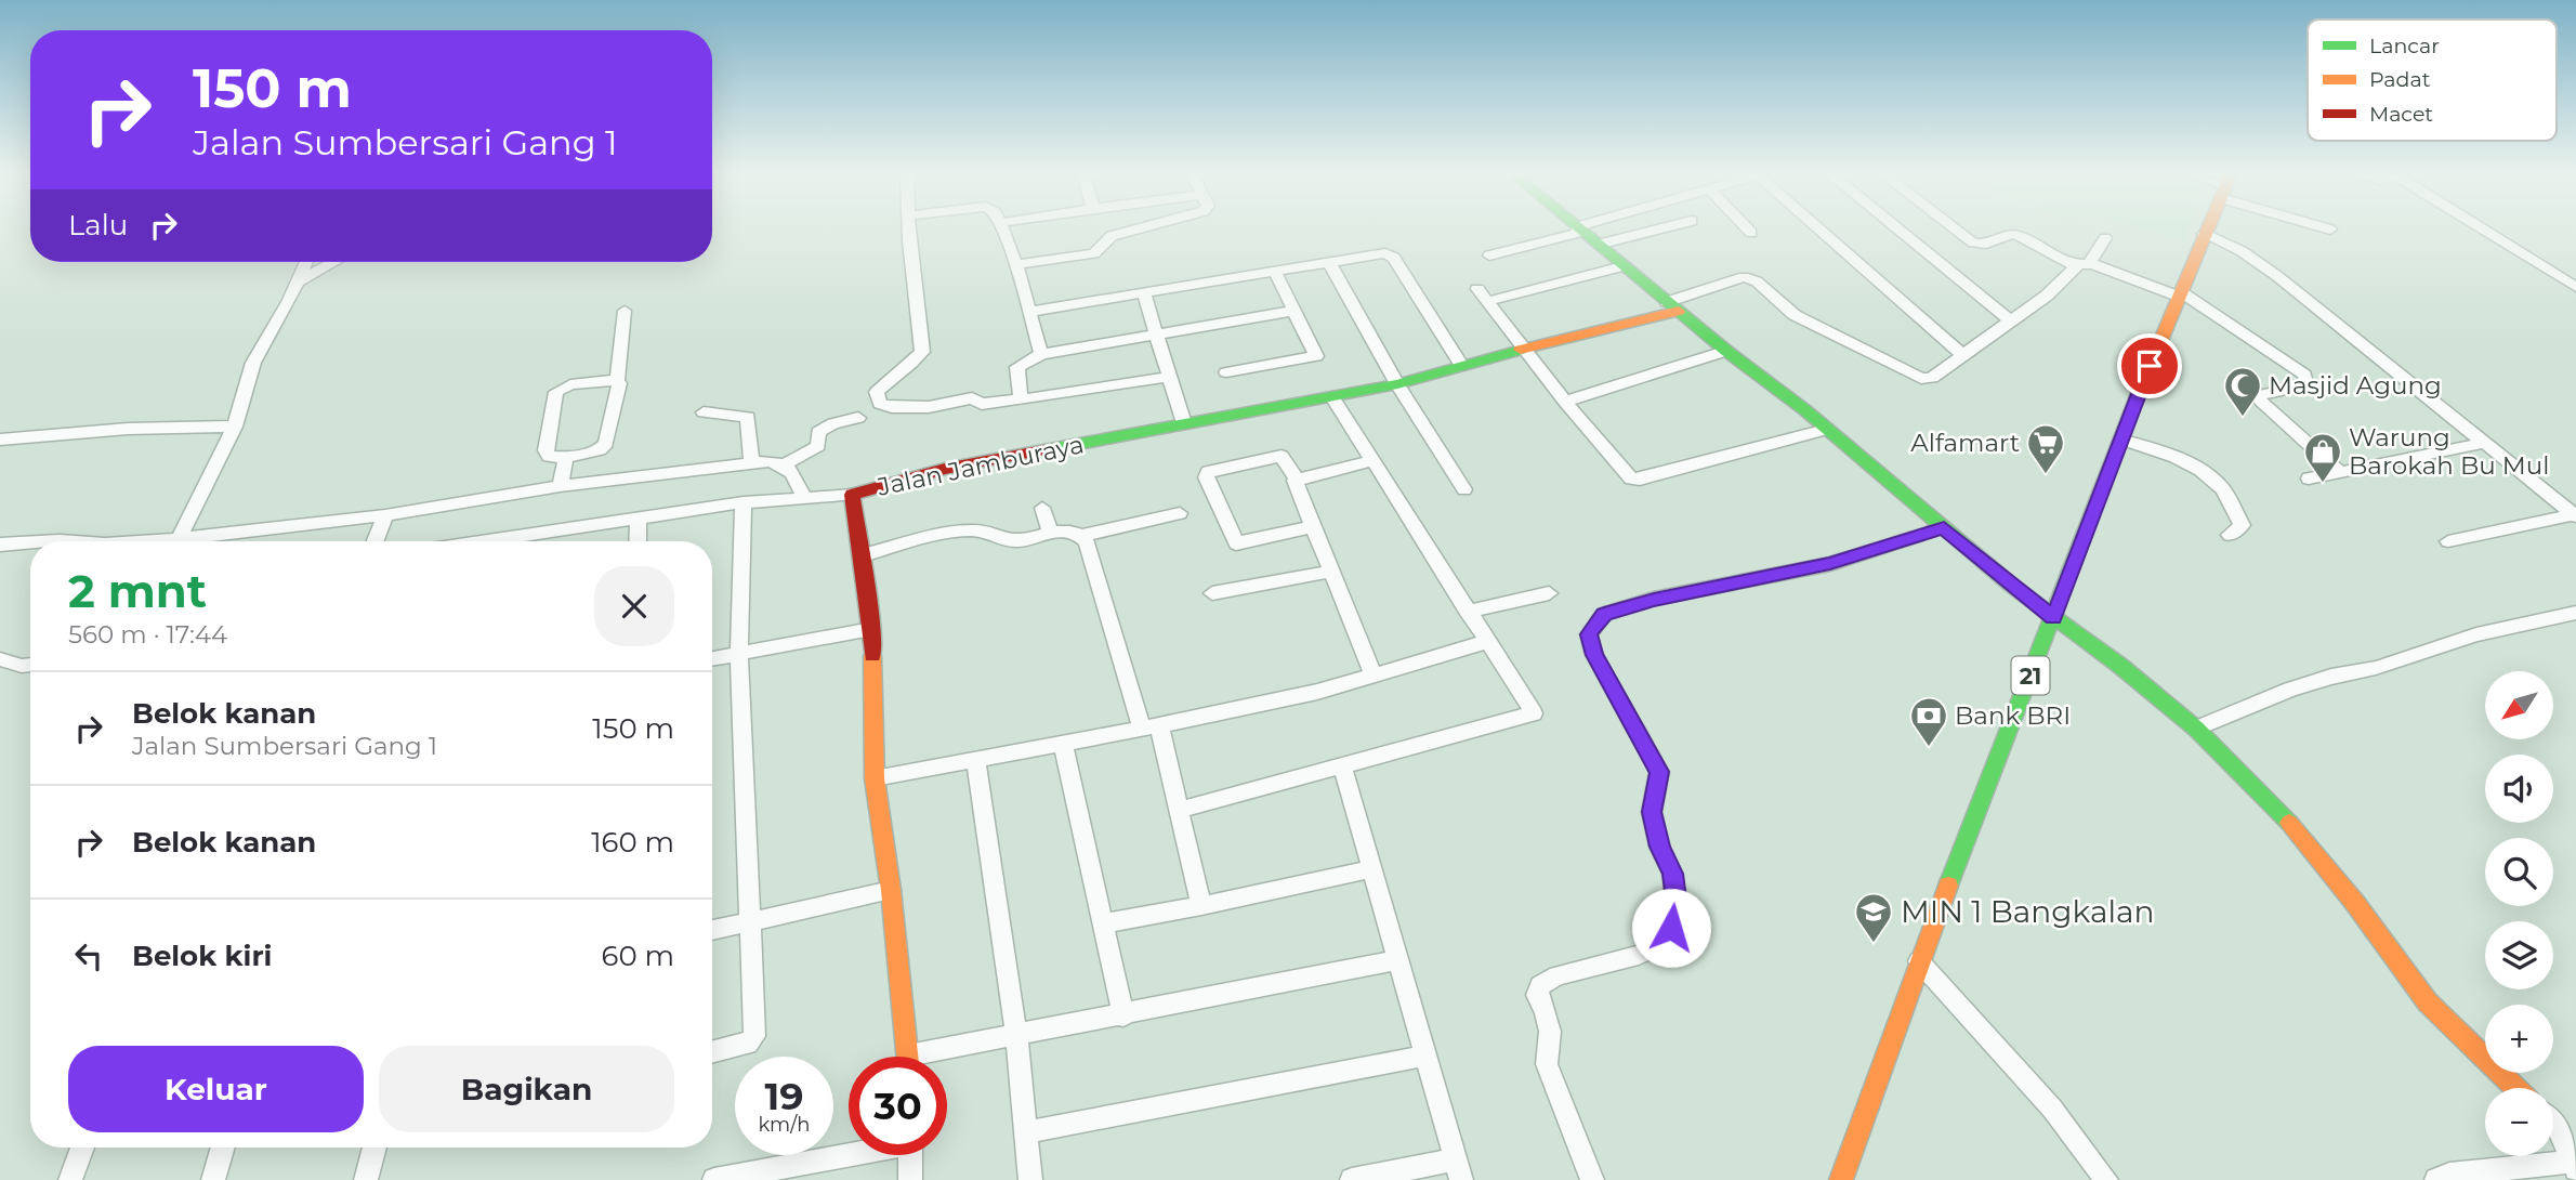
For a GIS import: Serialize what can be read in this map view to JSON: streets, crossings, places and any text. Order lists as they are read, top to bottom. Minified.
{"streets":{"main road":["Jalan Jamburaya","21"]},"places":{"mosque":["Masjid Agung"],"supermarket":["Alfamart"],"shop":["Warung Barokah Bu Mul"],"bank":["Bank BRI"],"school or university":["MIN 1 Bangkalan"]},"legend":["Lancar","Padat","Macet"],"north":"bottom left","page":{"turn":["150 m","Jalan Sumbersari Gang 1"],"then":"Lalu","heading":["2 mnt","560 m · 17:44"],"list":[{"name":"Belok kanan","note":"Jalan Sumbersari Gang 1","value":"150 m"},{"name":"Belok kanan","value":"160 m"},{"name":"Belok kiri","value":"60 m"}],"map_buttons":["+","−"],"buttons":["Keluar","Bagikan"],"speed":"19 km/h","limit":"30"}}
